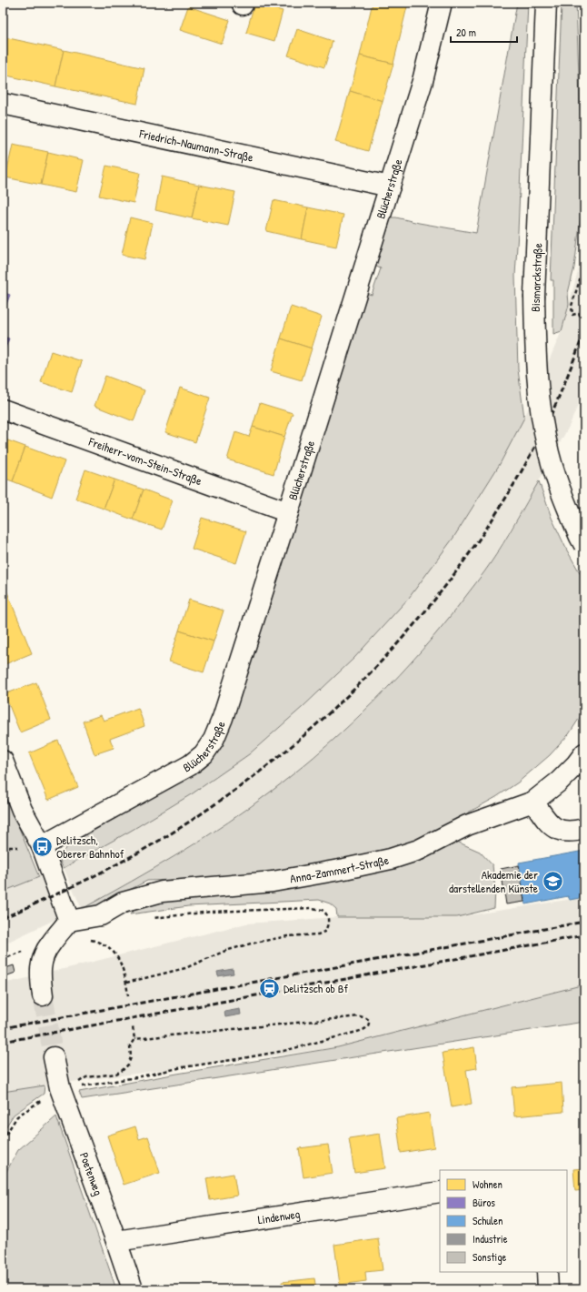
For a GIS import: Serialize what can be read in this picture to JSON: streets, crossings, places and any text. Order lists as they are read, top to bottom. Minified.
{"streets":{"street":["Friedrich-Naumann-Straße","Blücherstraße","Bismarckstraße","Freiherr-vom-Stein-Straße","Anna-Zammert-Straße","Poetenweg","Lindenweg"]},"crossings":[["Friedrich-Naumann-Straße","Blücherstraße"],["Blücherstraße","Freiherr-vom-Stein-Straße"],["Poetenweg","Lindenweg"]],"places":{"bus stop":["Delitzsch, Oberer Bahnhof"],"school or university":["Akademie der darstellenden Künste"],"station":["Delitzsch ob Bf"]},"legend":["Wohnen","Büros","Schulen","Industrie","Sonstige"],"scale_bar":"20 m"}
